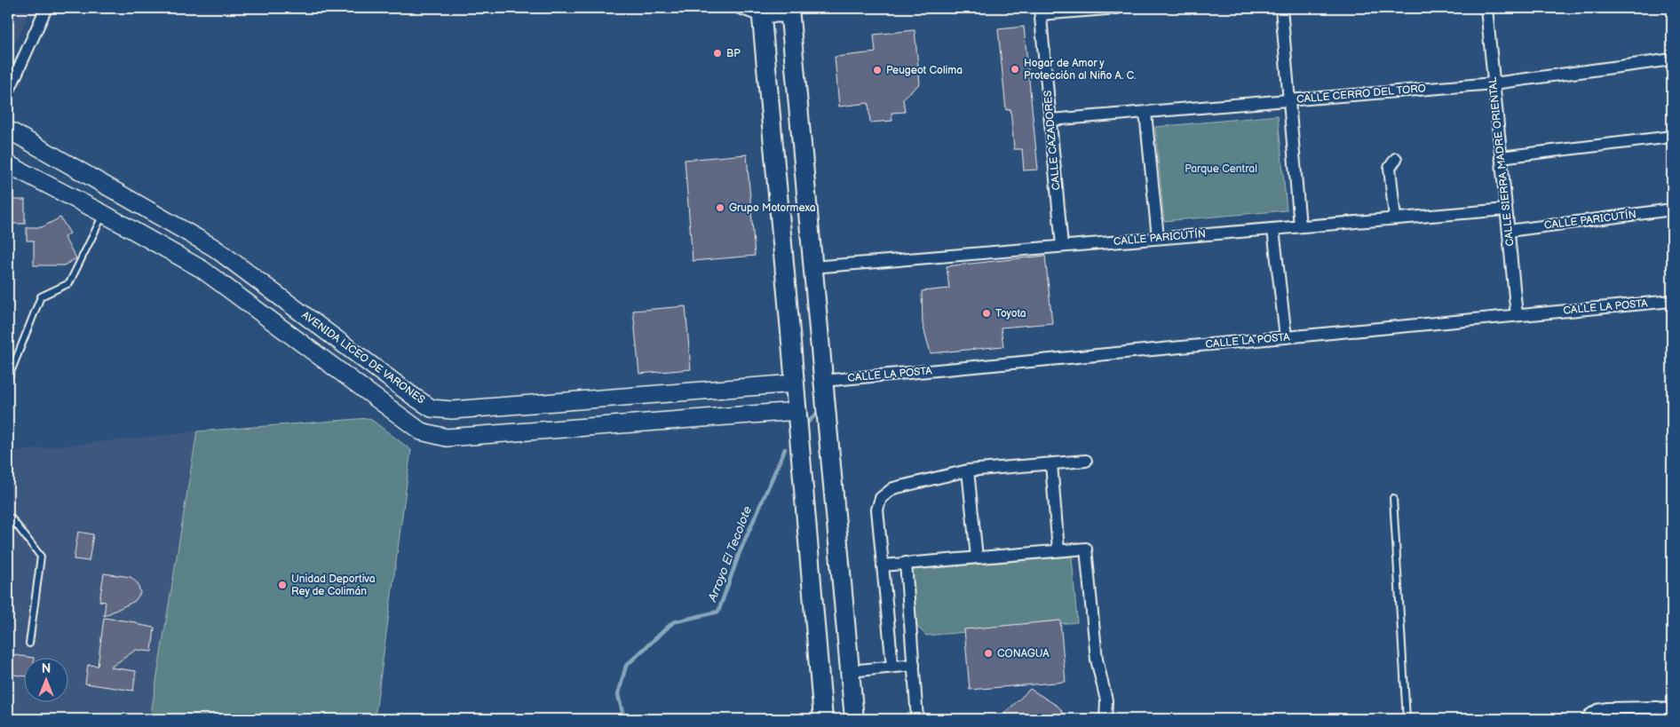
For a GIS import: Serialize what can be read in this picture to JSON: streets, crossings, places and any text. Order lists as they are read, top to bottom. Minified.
{"streets":{"street":["CALLE CERRO DEL TORO","CALLE CAZADORES","CALLE SIERRA MADRE ORIENTAL","CALLE PARICUTÍN","CALLE LA POSTA","AVENIDA LICEO DE VARONES"]},"crossings":[["CALLE CERRO DEL TORO","CALLE CAZADORES"],["CALLE CERRO DEL TORO","CALLE SIERRA MADRE ORIENTAL"],["CALLE CAZADORES","CALLE PARICUTÍN"],["CALLE SIERRA MADRE ORIENTAL","CALLE PARICUTÍN"],["CALLE SIERRA MADRE ORIENTAL","CALLE LA POSTA"]],"water":["Arroyo El Tecolote"],"parks":["Parque Central"],"places":["BP","Hogar de Amor y Protección al Niño A. C.","Peugeot Colima","Grupo Motormexa","Toyota","Unidad Deportiva Rey de Colimán","CONAGUA"],"north":"top"}
